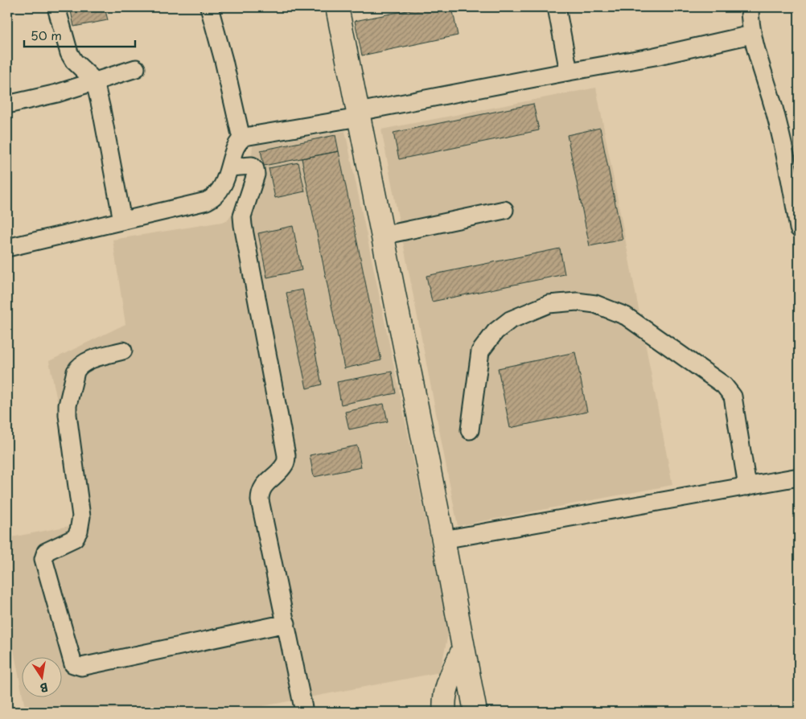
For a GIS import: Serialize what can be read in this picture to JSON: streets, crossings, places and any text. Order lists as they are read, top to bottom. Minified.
{"scale_bar":"50 m","north":"bottom"}
